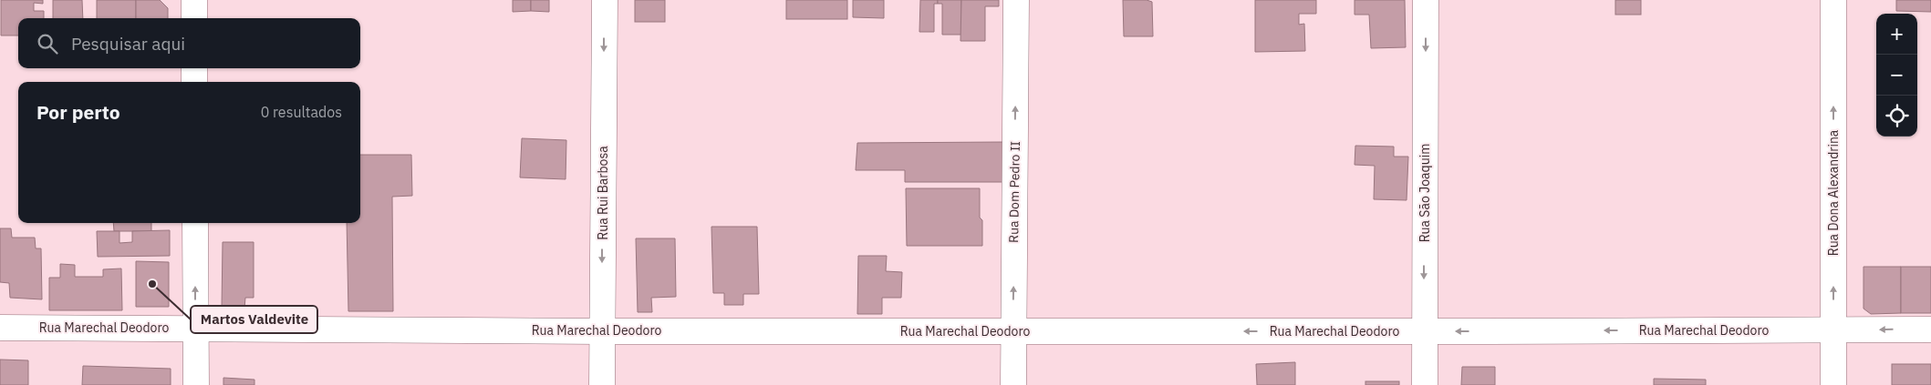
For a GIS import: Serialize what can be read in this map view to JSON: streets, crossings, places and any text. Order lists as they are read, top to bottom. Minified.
{"streets":{"main road":["Rua Dom Pedro II","Rua Rui Barbosa","Rua São Joaquim","Rua Dona Alexandrina","Rua Marechal Deodoro"]},"crossings":[["Rua Dom Pedro II","Rua Marechal Deodoro"],["Rua Rui Barbosa","Rua Marechal Deodoro"],["Rua São Joaquim","Rua Marechal Deodoro"],["Rua Dona Alexandrina","Rua Marechal Deodoro"]],"one_way":["Rua Dom Pedro II","Rua Rui Barbosa","Rua São Joaquim","Rua Dona Alexandrina","Rua Marechal Deodoro"],"places":["Martos Valdevite"],"page":{"map_buttons":["+","−"],"search":"Pesquisar aqui","heading":["Por perto","0 resultados"]}}
